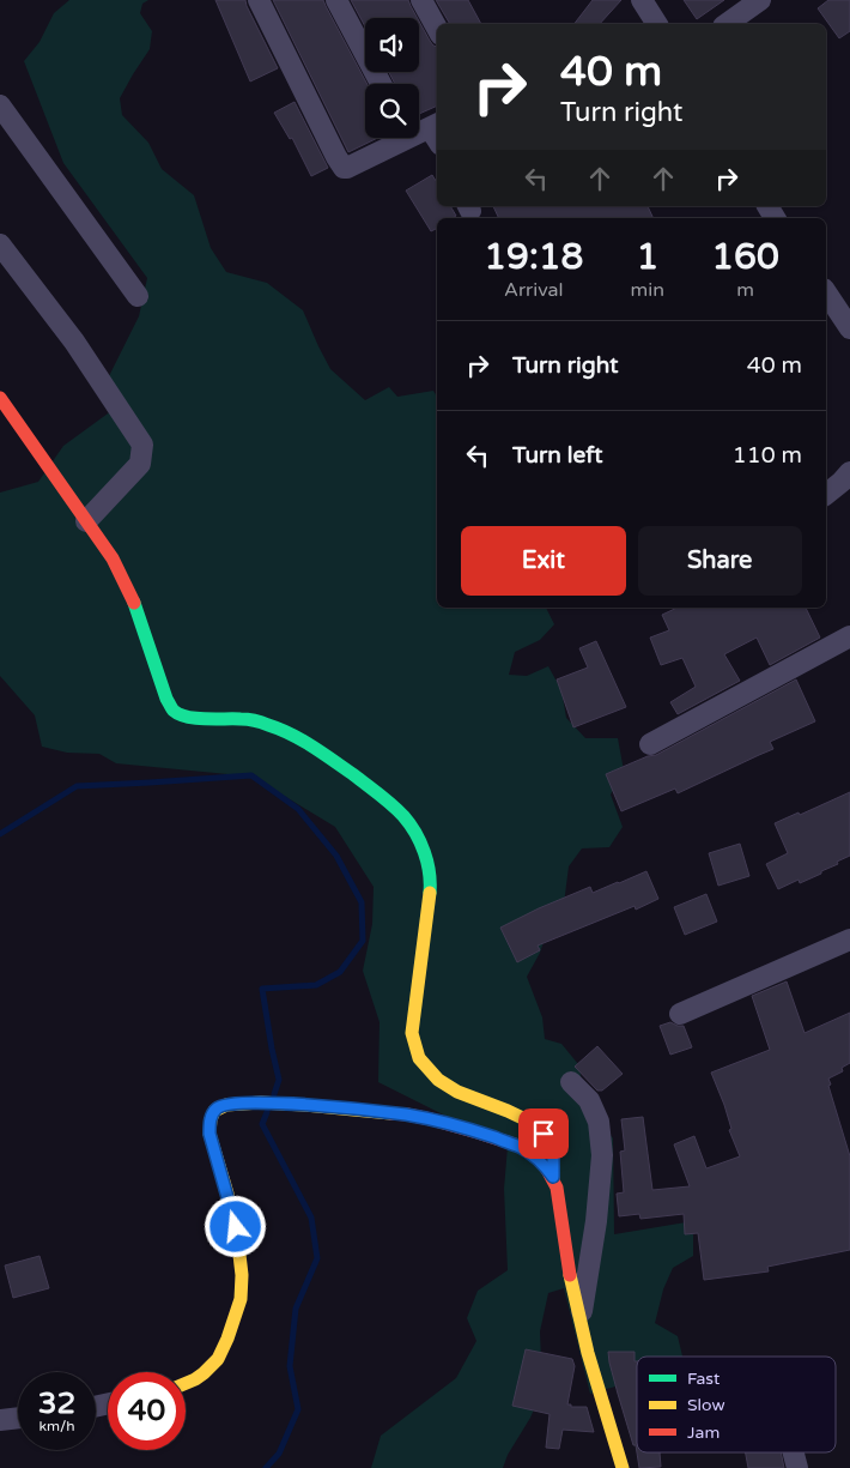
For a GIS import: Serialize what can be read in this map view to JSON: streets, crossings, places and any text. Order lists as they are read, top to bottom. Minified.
{"legend":["Fast","Slow","Jam"],"page":{"turn":["40 m","Turn right"],"eta":["19:18","Arrival","1","min","160","m"],"list":[{"name":"Turn right","value":"40 m"},{"name":"Turn left","value":"110 m"}],"buttons":["Exit","Share"],"speed":"32 km/h","limit":"40"}}
